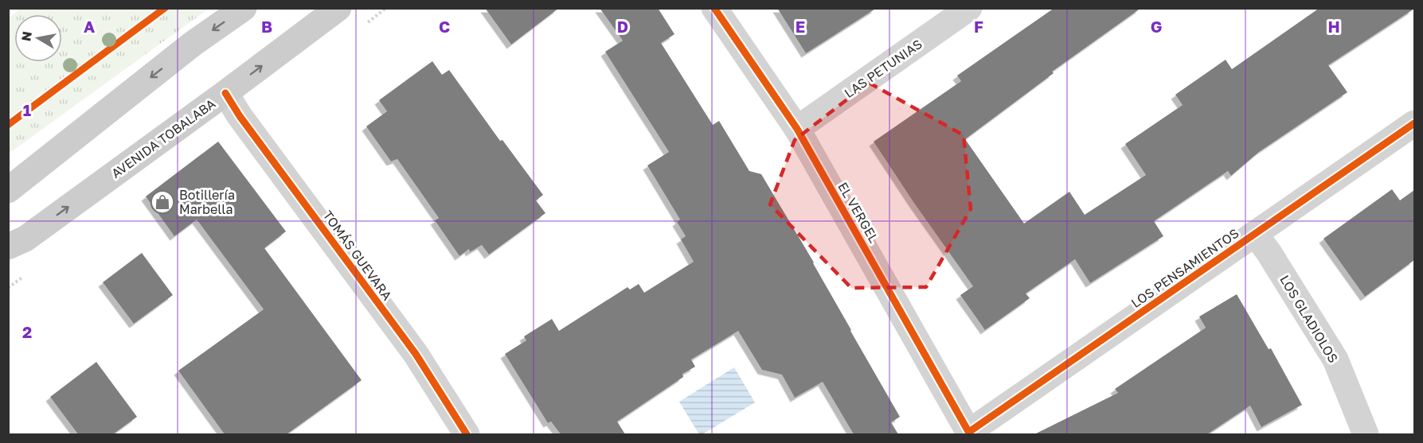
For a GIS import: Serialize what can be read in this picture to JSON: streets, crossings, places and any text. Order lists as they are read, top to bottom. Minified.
{"streets":{"main road":["AVENIDA TOBALABA"],"street":["LAS PETUNIAS","EL VERGEL","TOMÁS GUEVARA","LOS PENSAMIENTOS","LOS GLADIOLOS"]},"crossings":[["LAS PETUNIAS","EL VERGEL"],["AVENIDA TOBALABA","TOMÁS GUEVARA"],["EL VERGEL","LOS PENSAMIENTOS"],["LOS PENSAMIENTOS","LOS GLADIOLOS"]],"places":{"shop":["Botillería Marbella"]},"north":"left","grid":{"columns":["A","B","C","D","E","F","G","H"],"rows":["1","2"]}}
